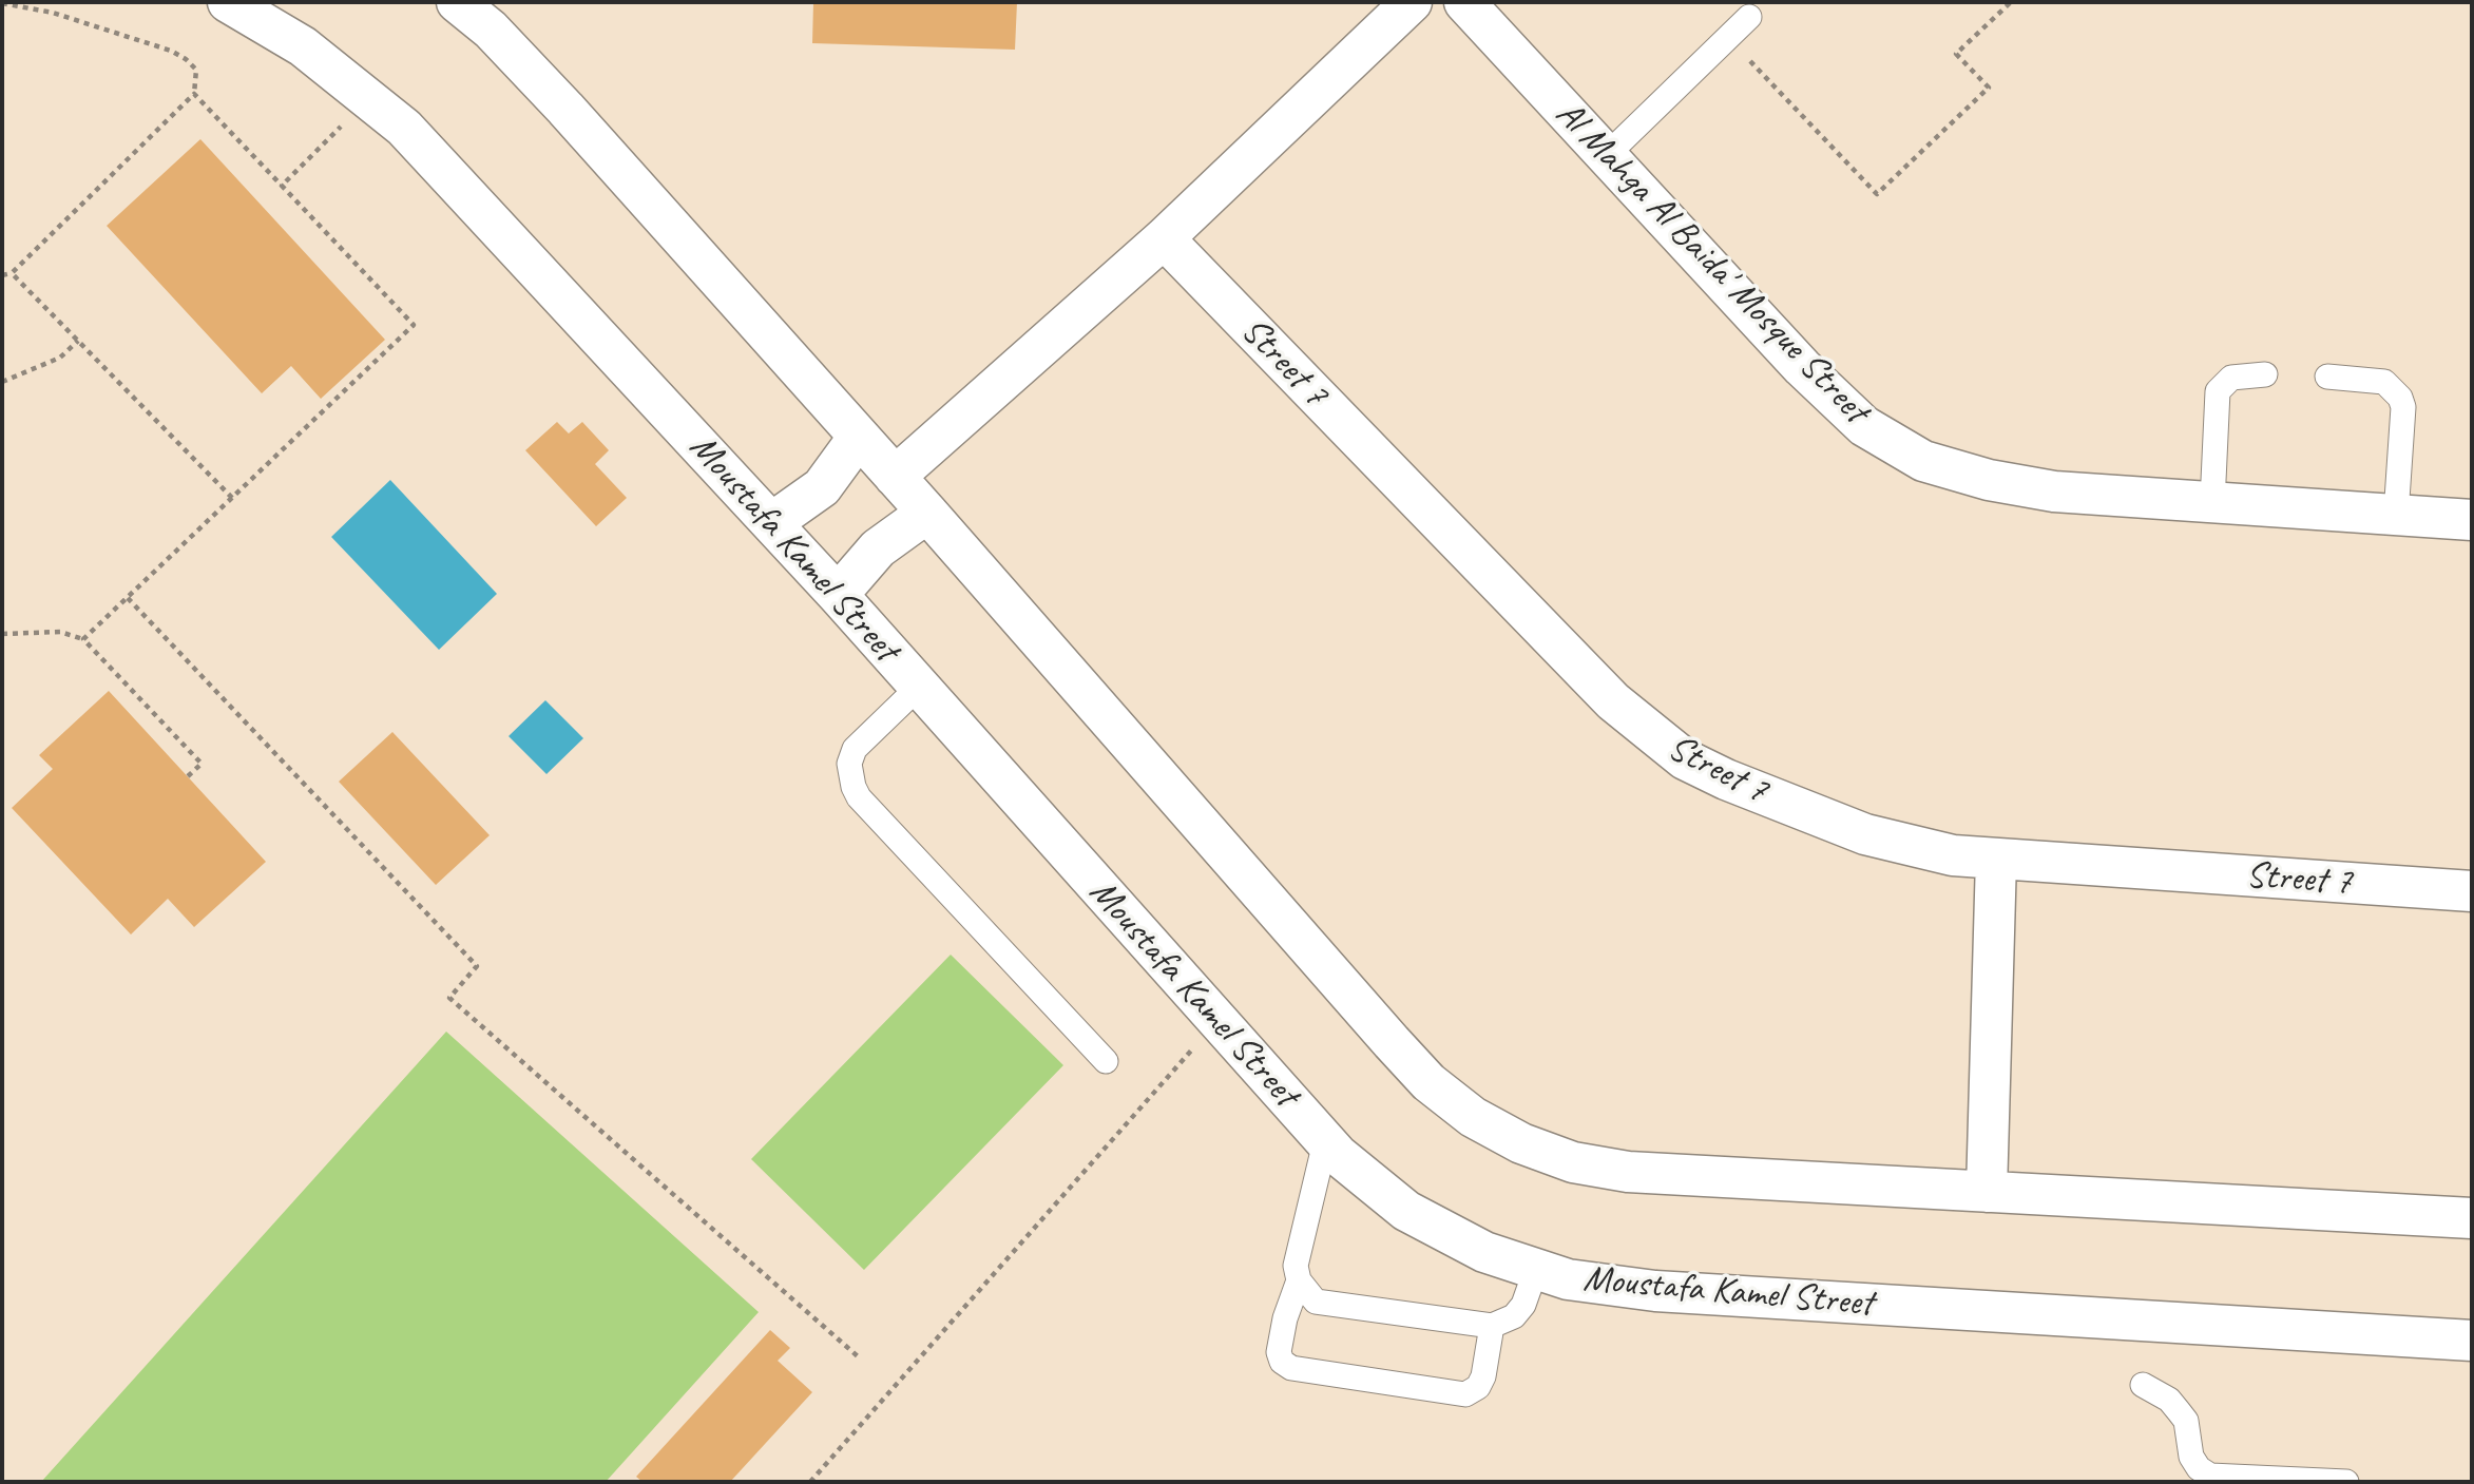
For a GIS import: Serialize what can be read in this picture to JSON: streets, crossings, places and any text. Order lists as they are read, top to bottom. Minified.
{"streets":{"street":["Al Mahga Al Baida' Mosque Street","Street 7","Moustafa Kamel Street"]}}
